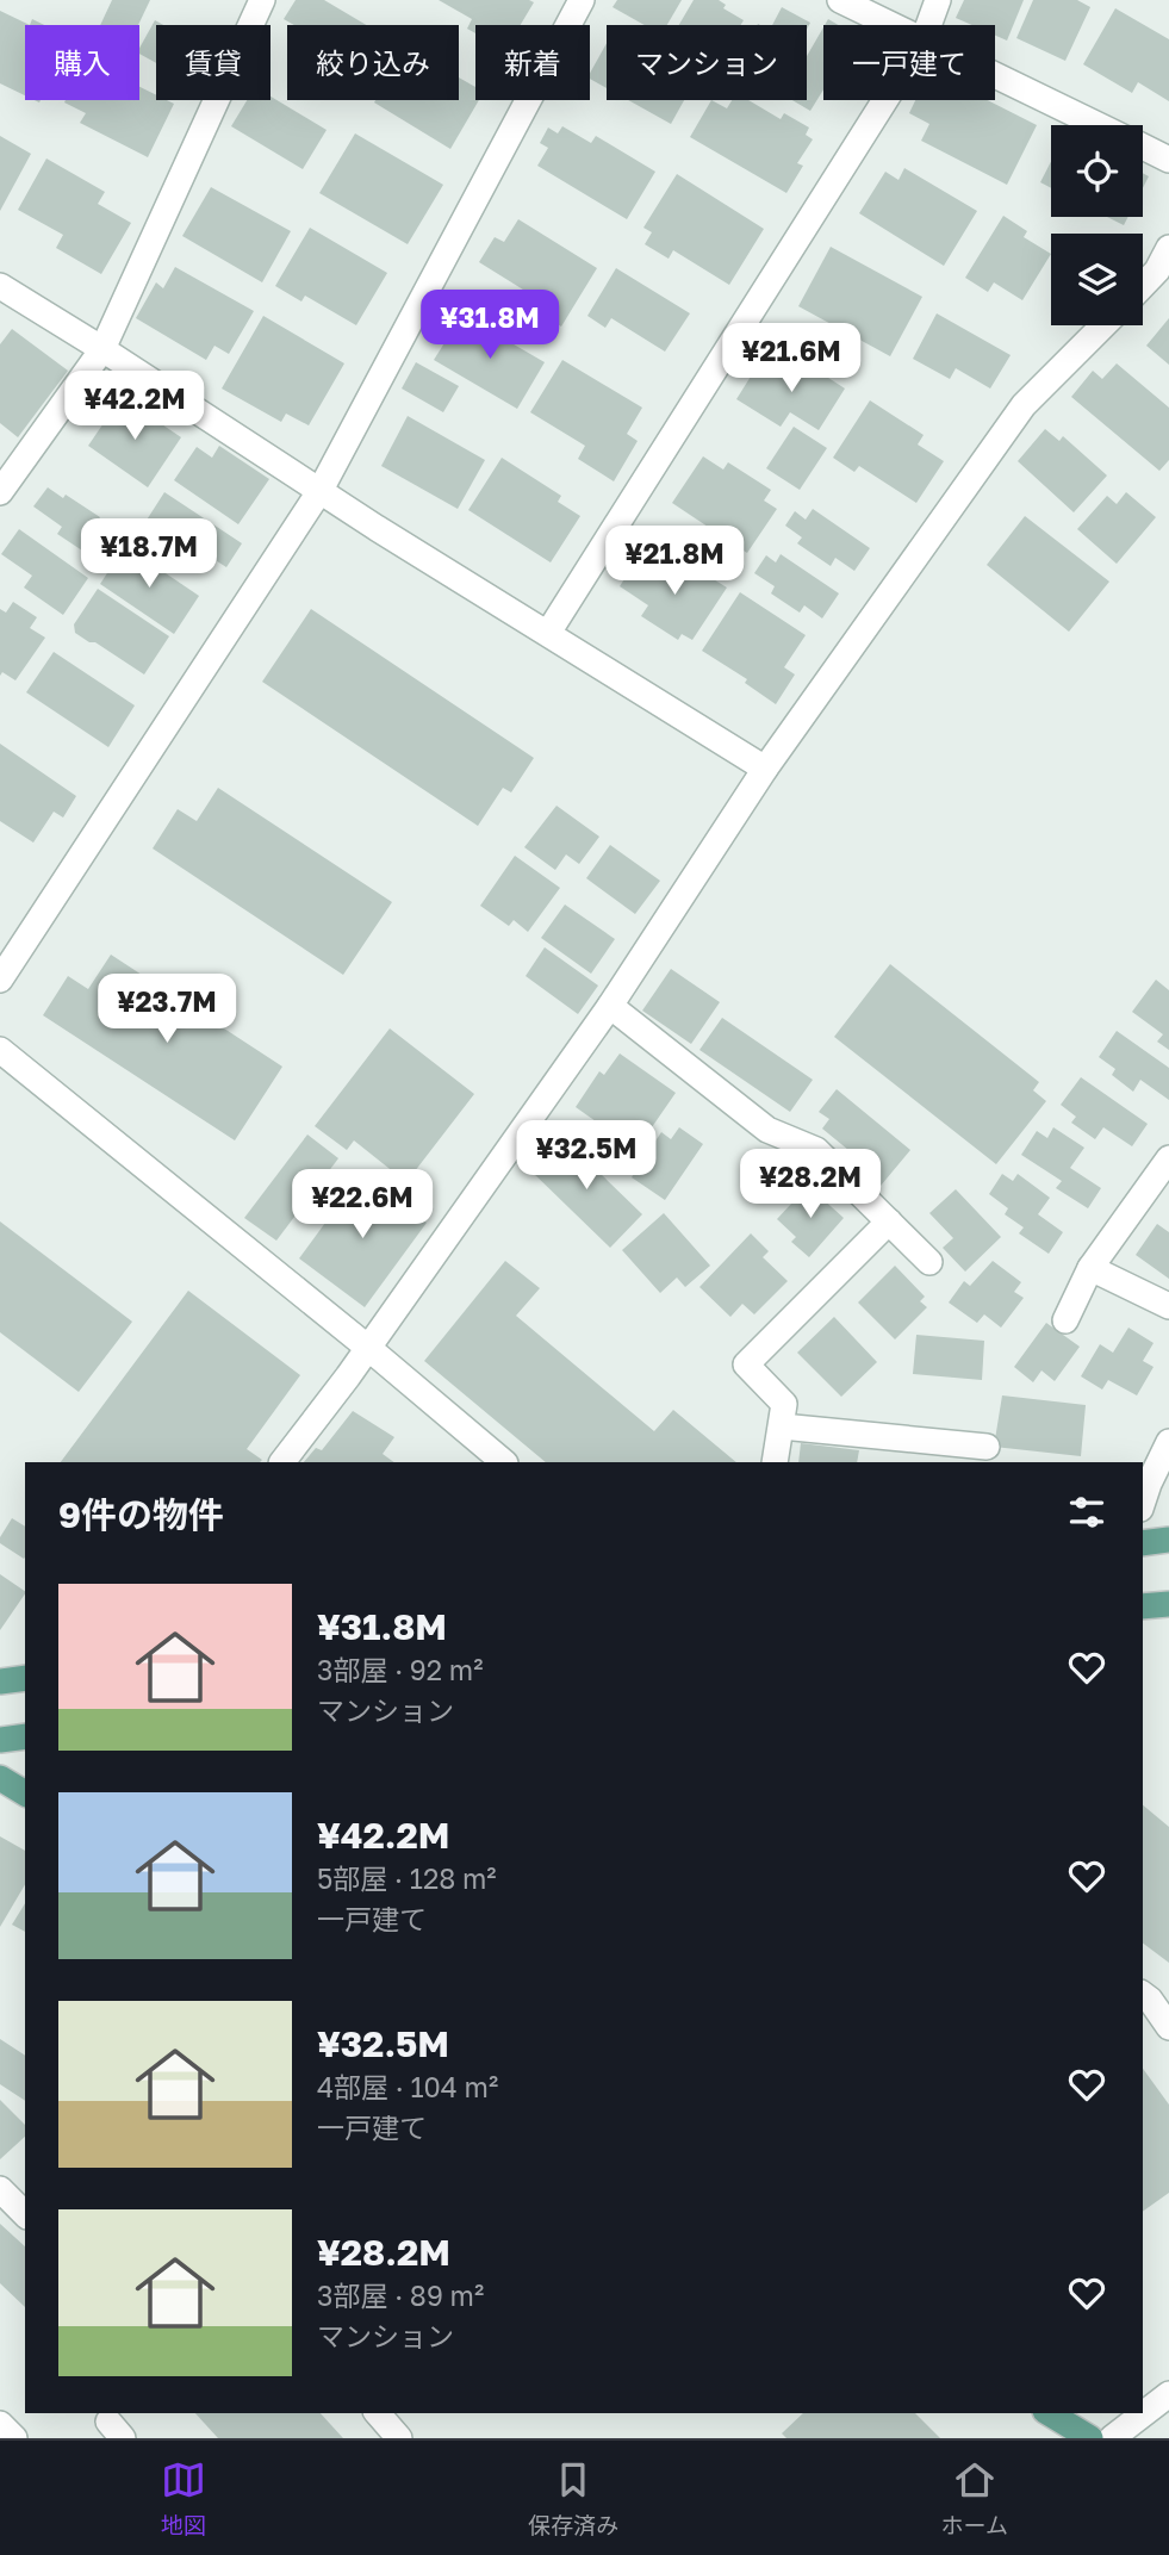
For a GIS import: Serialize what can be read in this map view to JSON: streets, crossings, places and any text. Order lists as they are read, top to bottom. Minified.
{"page":{"chip":["購入","賃貸","絞り込み","新着","マンション","一戸建て"],"price":["¥31.8M","¥21.6M","¥42.2M","¥18.7M","¥21.8M","¥23.7M","¥32.5M","¥28.2M","¥22.6M"],"heading":"9件の物件","list":[{"name":"¥31.8M","note":"3部屋 · 92 m² · マンション"},{"name":"¥42.2M","note":"5部屋 · 128 m² · 一戸建て"},{"name":"¥32.5M","note":"4部屋 · 104 m² · 一戸建て"},{"name":"¥28.2M","note":"3部屋 · 89 m² · マンション"}],"tabs":["地図","保存済み","ホーム"]}}
